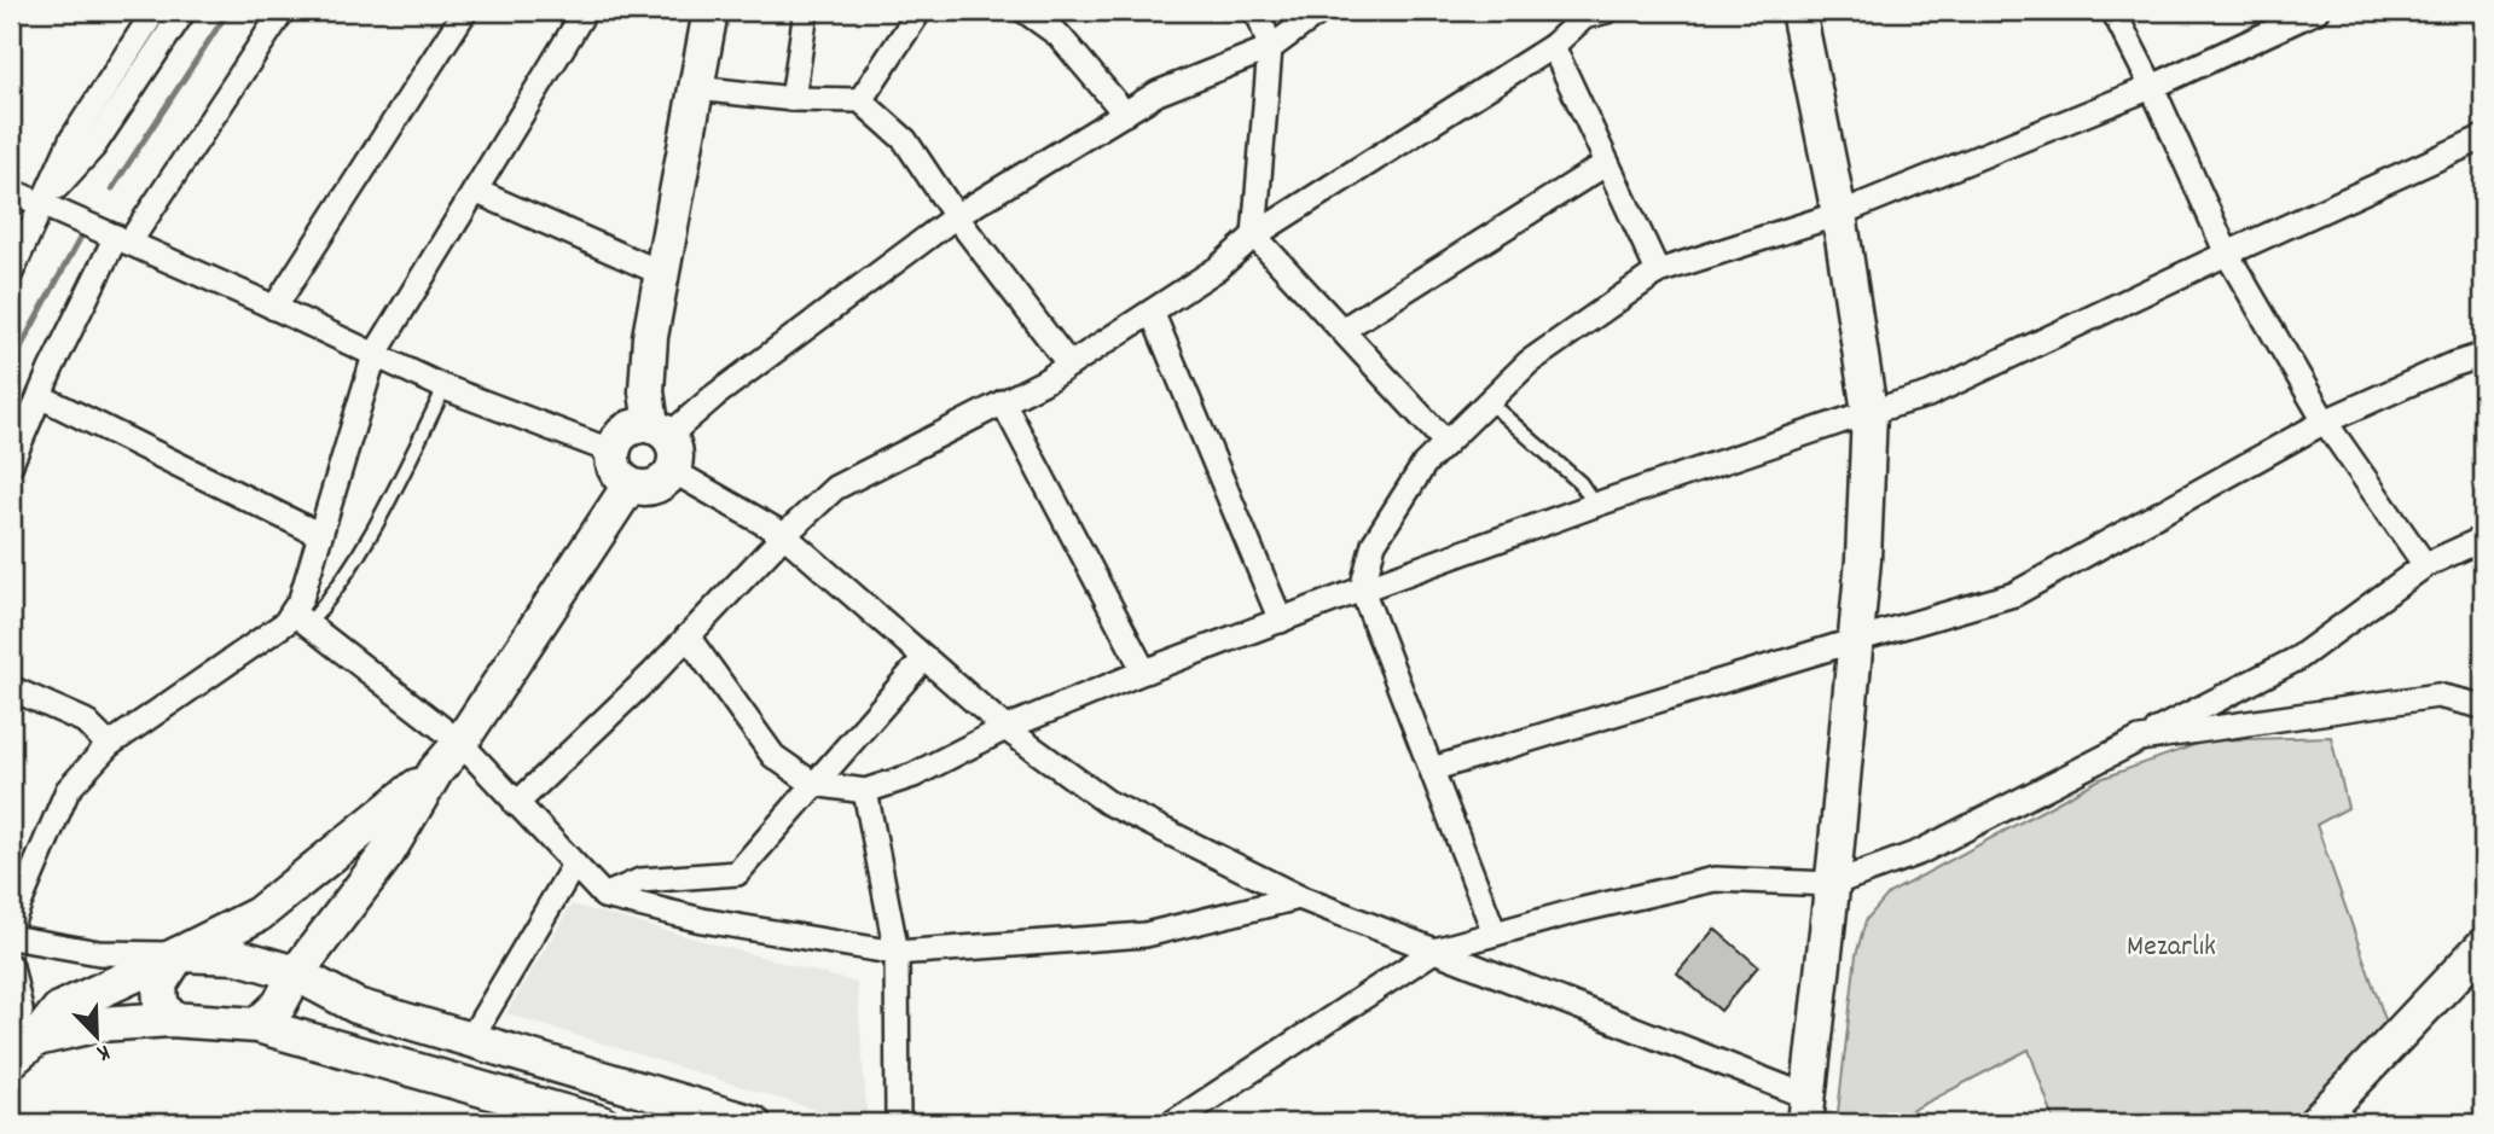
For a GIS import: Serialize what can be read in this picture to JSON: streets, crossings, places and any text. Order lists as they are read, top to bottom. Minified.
{"parks":["Mezarlık"],"north":"bottom right"}
